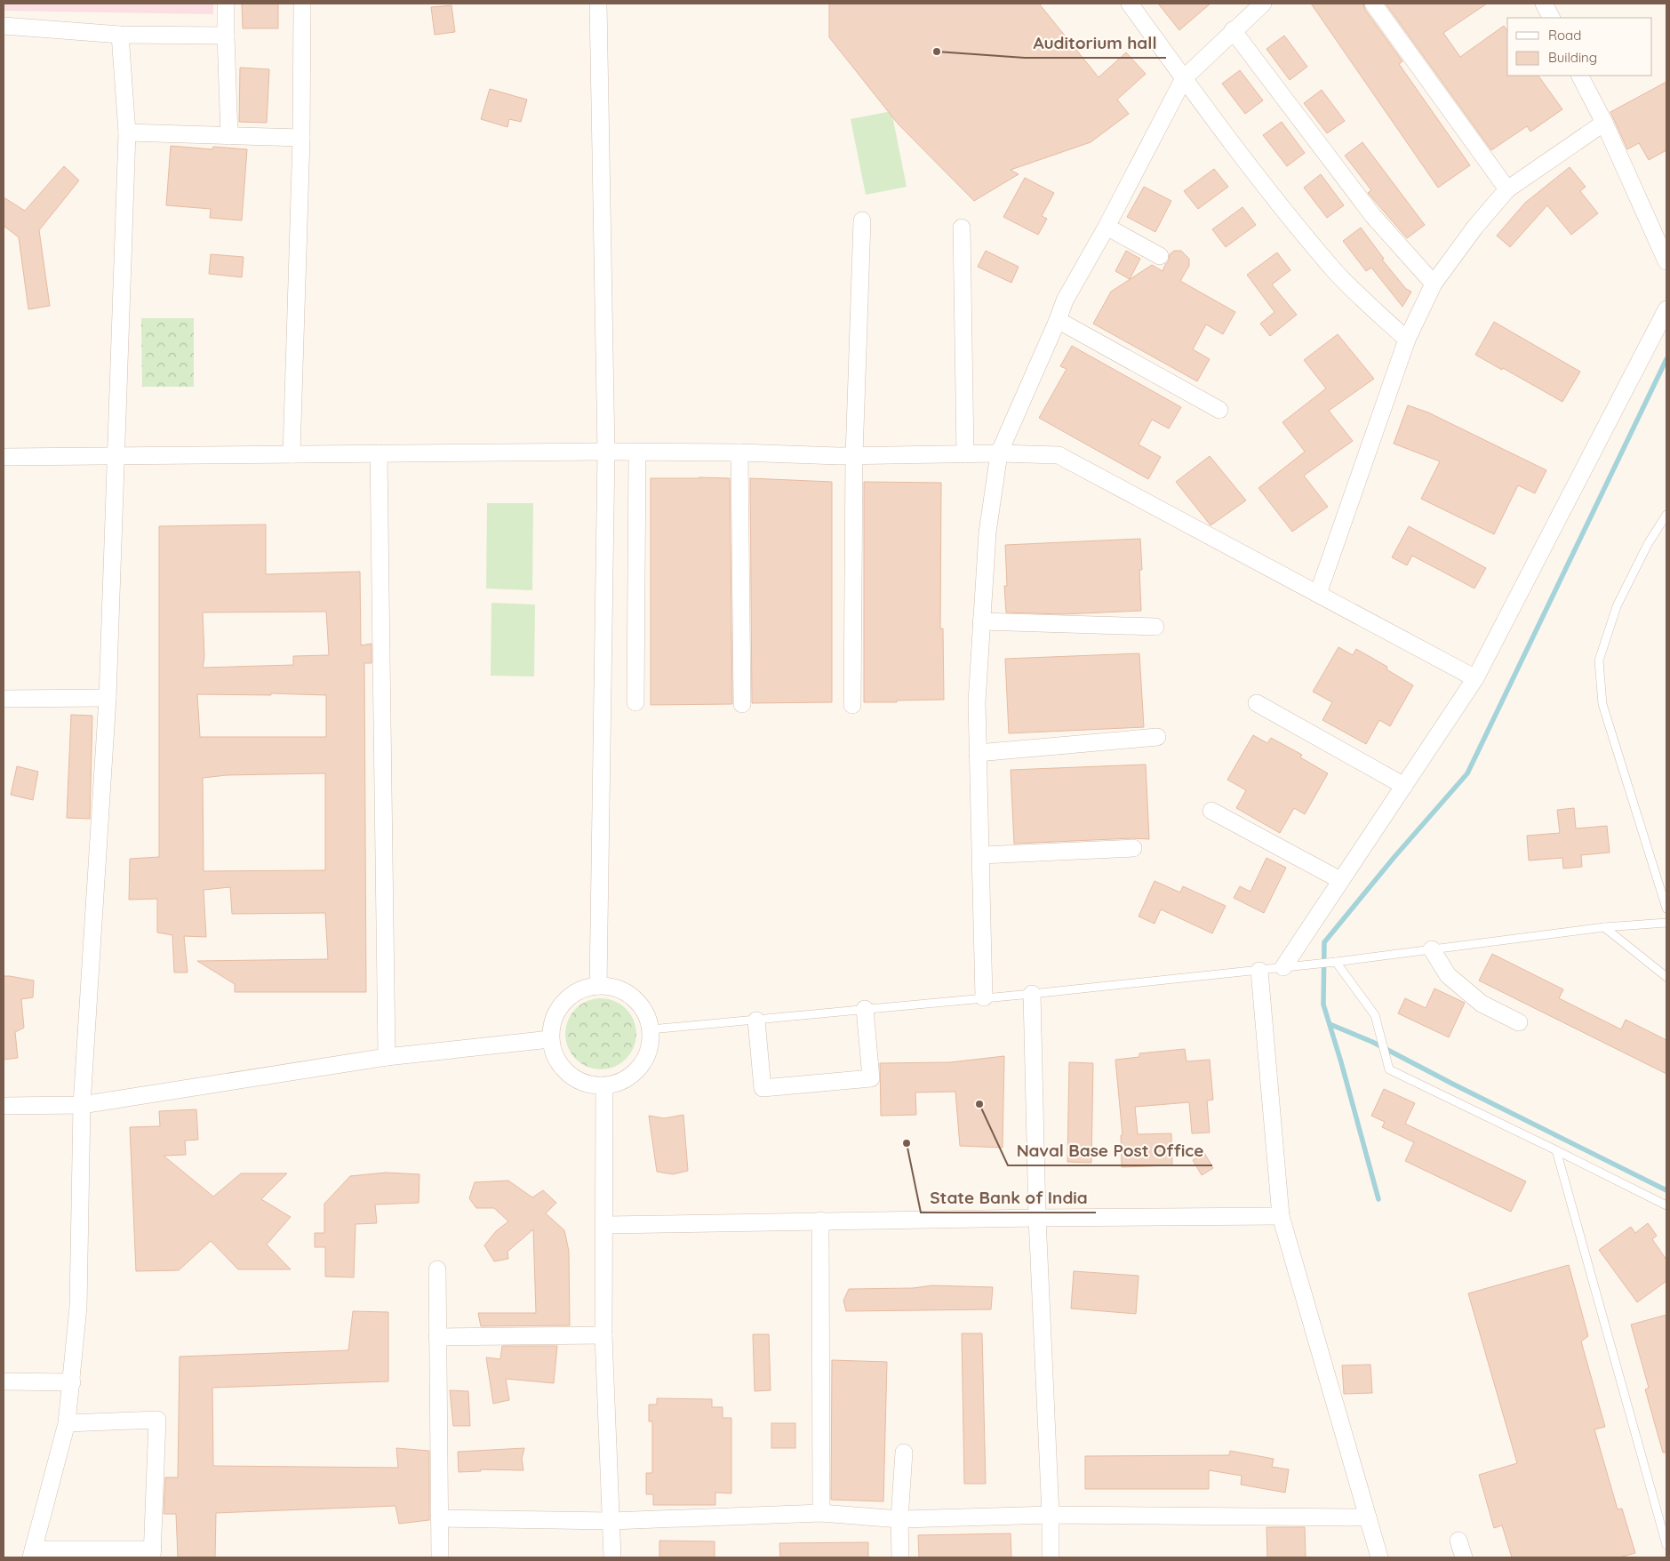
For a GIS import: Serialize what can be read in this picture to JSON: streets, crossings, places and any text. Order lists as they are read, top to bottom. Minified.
{"places":["Auditorium hall","Naval Base Post Office","State Bank of India"],"legend":["Road","Building"]}
